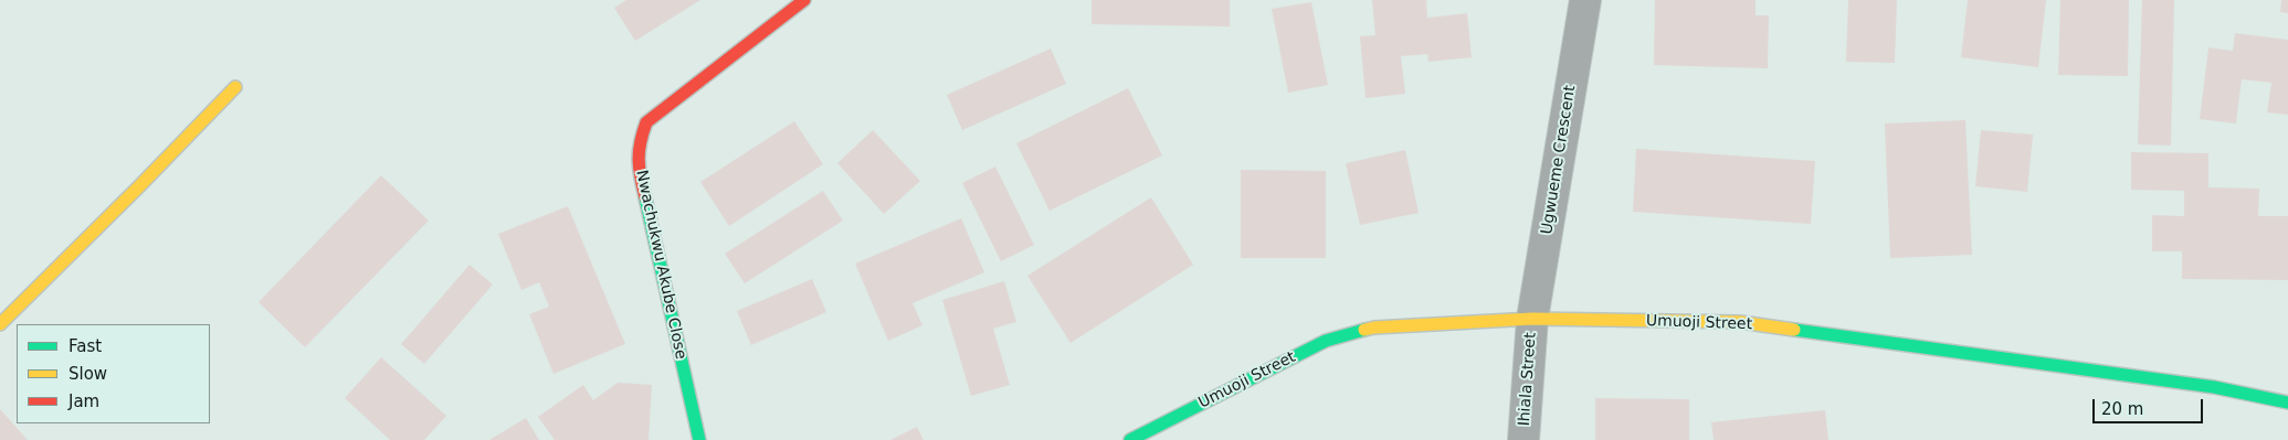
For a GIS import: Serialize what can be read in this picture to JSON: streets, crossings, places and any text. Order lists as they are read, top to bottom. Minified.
{"streets":{"street":["Ugwueme Crescent","Nwachukwu Akube Close","Umuoji Street","Ihiala Street"]},"crossings":[["Ugwueme Crescent","Umuoji Street"],["Ugwueme Crescent","Ihiala Street"],["Umuoji Street","Ihiala Street"]],"legend":["Fast","Slow","Jam"],"scale_bar":"20 m"}
